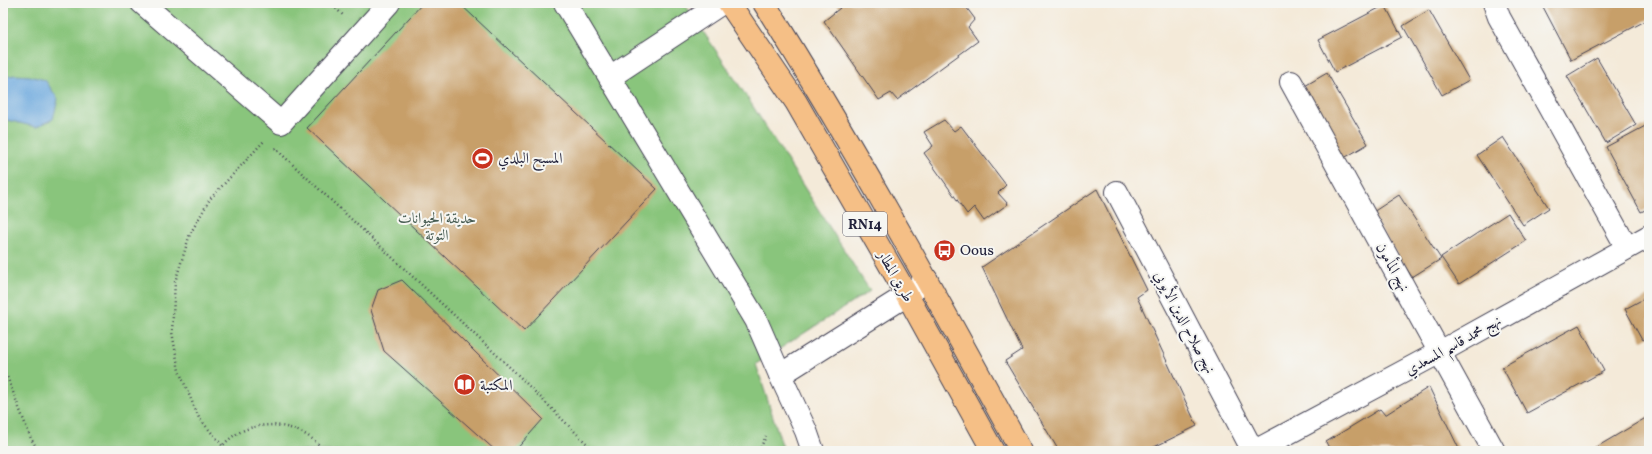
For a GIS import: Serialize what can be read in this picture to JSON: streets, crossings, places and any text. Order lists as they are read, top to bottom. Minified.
{"streets":{"main road":["RN14","طريق المطار"],"street":["نهج المأمون","نهج صلاح الدين الأيوبي","نهج محمد قاسم المسعدي"]},"crossings":[["نهج المأمون","نهج محمد قاسم المسعدي"],["نهج صلاح الدين الأيوبي","نهج محمد قاسم المسعدي"]],"parks":["حديقة الحيوانات التوتة"],"places":{"sports":["المسبح البلدي"],"bus stop":["Oous"],"library":["المكتبة"]}}
